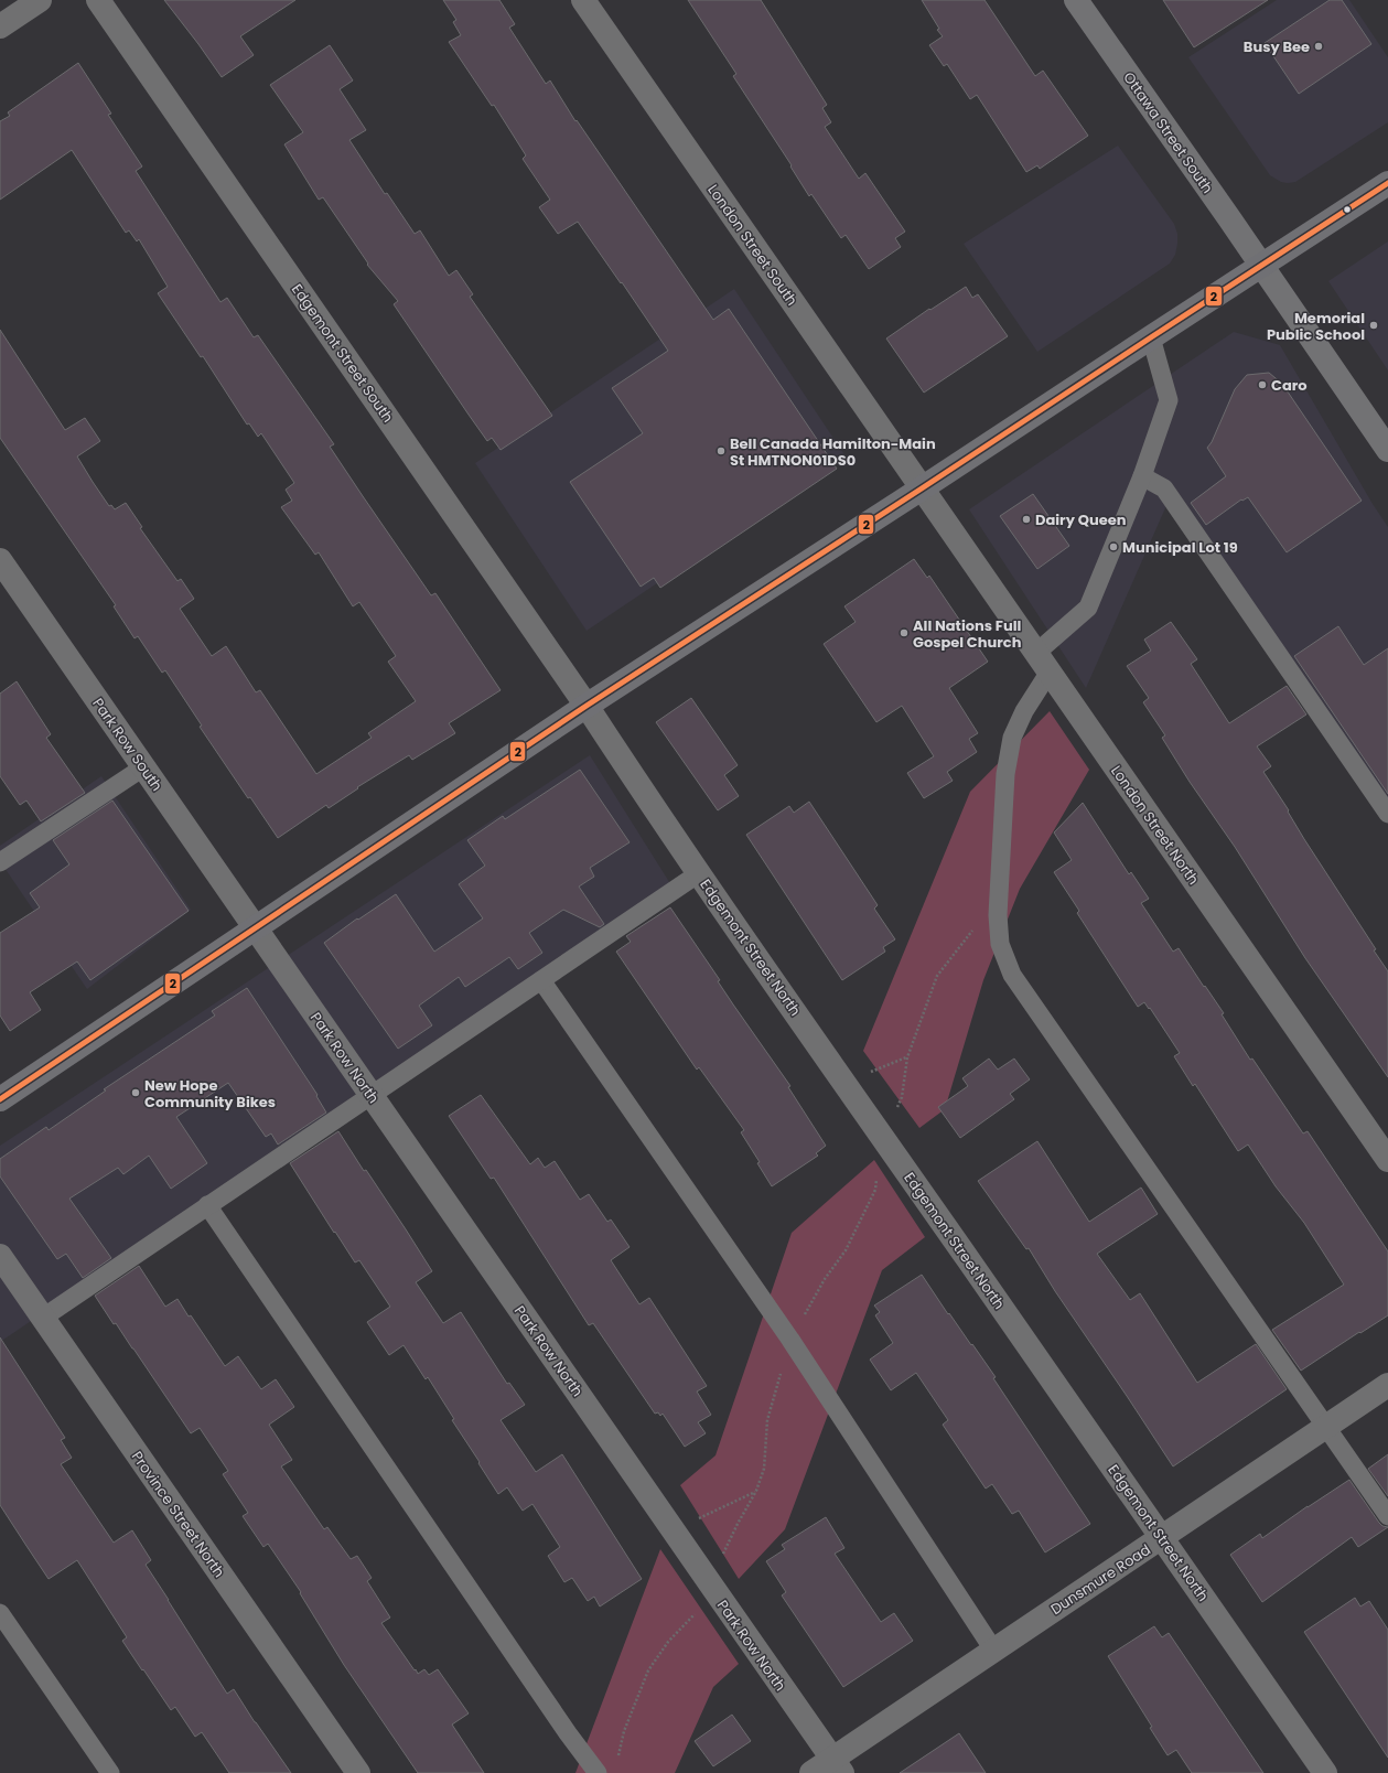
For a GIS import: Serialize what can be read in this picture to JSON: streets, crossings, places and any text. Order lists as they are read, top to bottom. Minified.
{"streets":{"main road":["Ottawa Street South"],"street":["London Street South","Edgemont Street South","Park Row South","London Street North","Edgemont Street North","Park Row North","Province Street North","Dunsmure Road"]},"crossings":[["London Street South","London Street North"],["Edgemont Street South","Edgemont Street North"],["Park Row South","Park Row North"],["Edgemont Street North","Dunsmure Road"],["Park Row North","Dunsmure Road"]],"places":["Busy Bee","Memorial Public School","Caro","Bell Canada Hamilton-Main St HMTNON01DS0","Dairy Queen","Municipal Lot 19","All Nations Full Gospel Church","New Hope Community Bikes"],"lines":["transit line 2"]}
